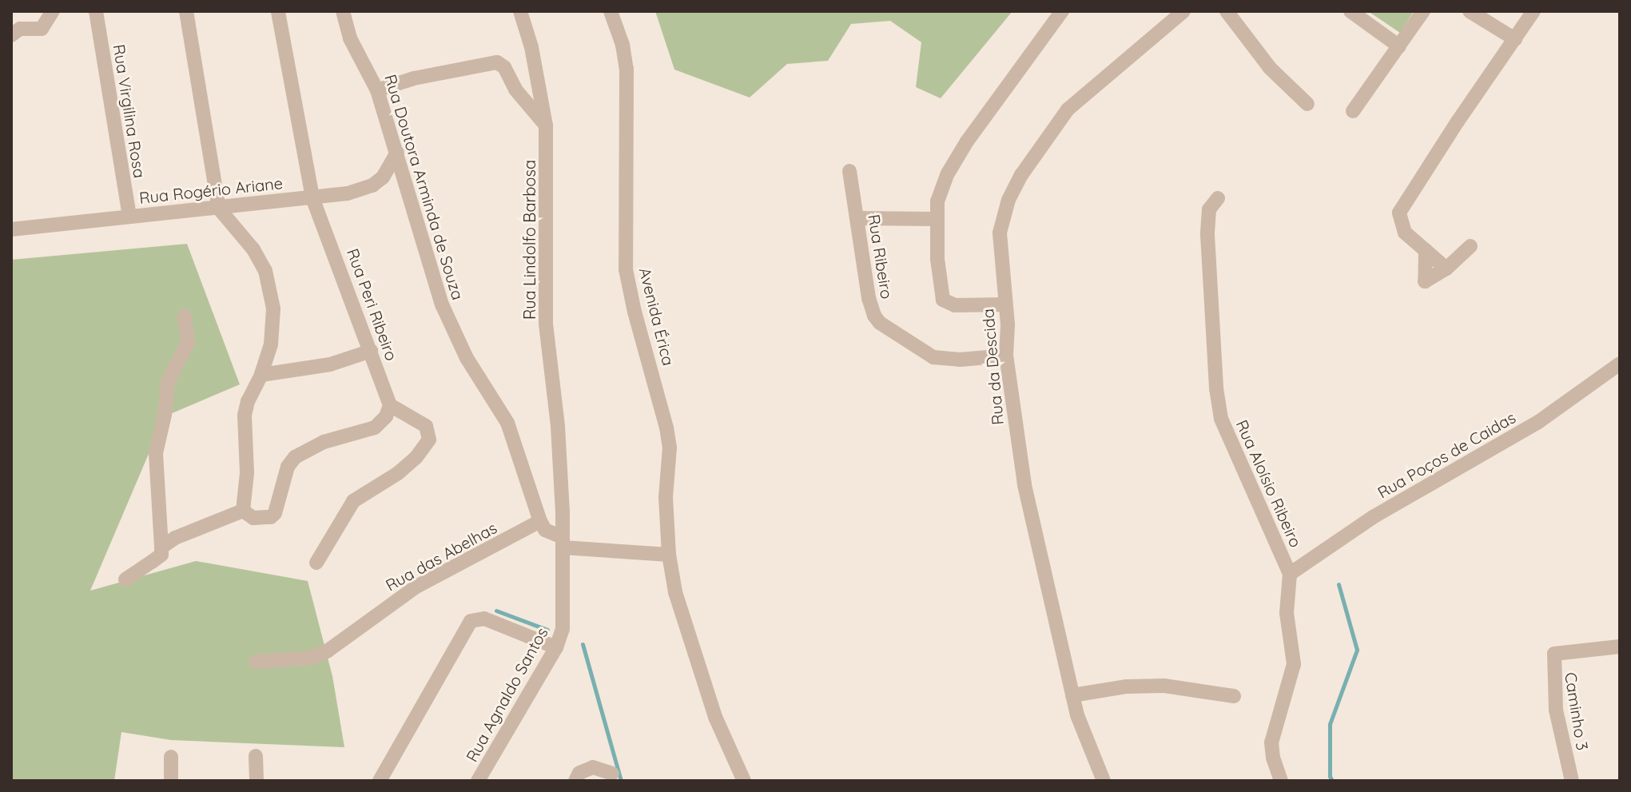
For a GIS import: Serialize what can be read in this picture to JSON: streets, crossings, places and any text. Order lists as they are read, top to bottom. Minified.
{"streets":{"street":["Rua Virgilina Rosa","Rua Doutora Arminda de Souza","Rua Rogério Ariane","Rua Lindolfo Barbosa","Rua Ribeiro","Rua Peri Ribeiro","Avenida Érica","Rua da Descida","Rua Poços de Caidas","Rua Aloísio Ribeiro","Rua das Abelhas","Rua Agnaldo Santos","Caminho 3"]},"crossings":[["Rua Virgilina Rosa","Rua Rogério Ariane"],["Rua Doutora Arminda de Souza","Rua Rogério Ariane"],["Rua Doutora Arminda de Souza","Rua das Abelhas"],["Rua Rogério Ariane","Rua Peri Ribeiro"],["Rua Lindolfo Barbosa","Rua Agnaldo Santos"],["Rua Ribeiro","Rua da Descida"],["Rua Poços de Caidas","Rua Aloísio Ribeiro"]]}
